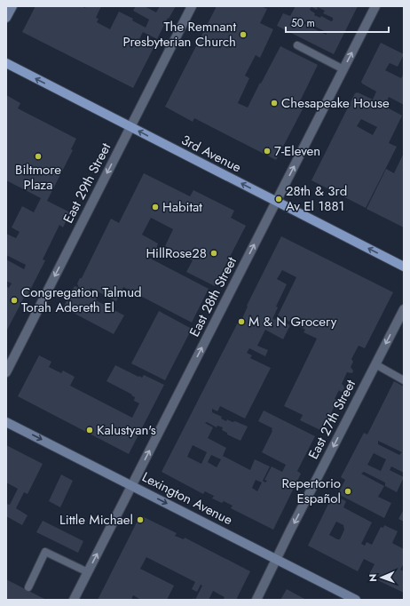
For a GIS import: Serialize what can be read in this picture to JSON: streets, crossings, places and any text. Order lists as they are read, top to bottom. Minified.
{"streets":{"main road":["3rd Avenue","Lexington Avenue"],"street":["East 29th Street","East 28th Street","East 27th Street"]},"crossings":[["3rd Avenue","East 29th Street"],["3rd Avenue","East 28th Street"],["East 28th Street","Lexington Avenue"],["East 27th Street","Lexington Avenue"]],"one_way":["3rd Avenue","East 29th Street","East 28th Street","East 27th Street","Lexington Avenue"],"places":["The Remnant Presbyterian Church","Chesapeake House","7-Eleven","Biltmore Plaza","28th & 3rd Av El 1881","Habitat","HillRose28","Congregation Talmud Torah Adereth El","M & N Grocery","Kalustyan's","Repertorio Español","Little Michael"],"scale_bar":"50 m","north":"left"}
